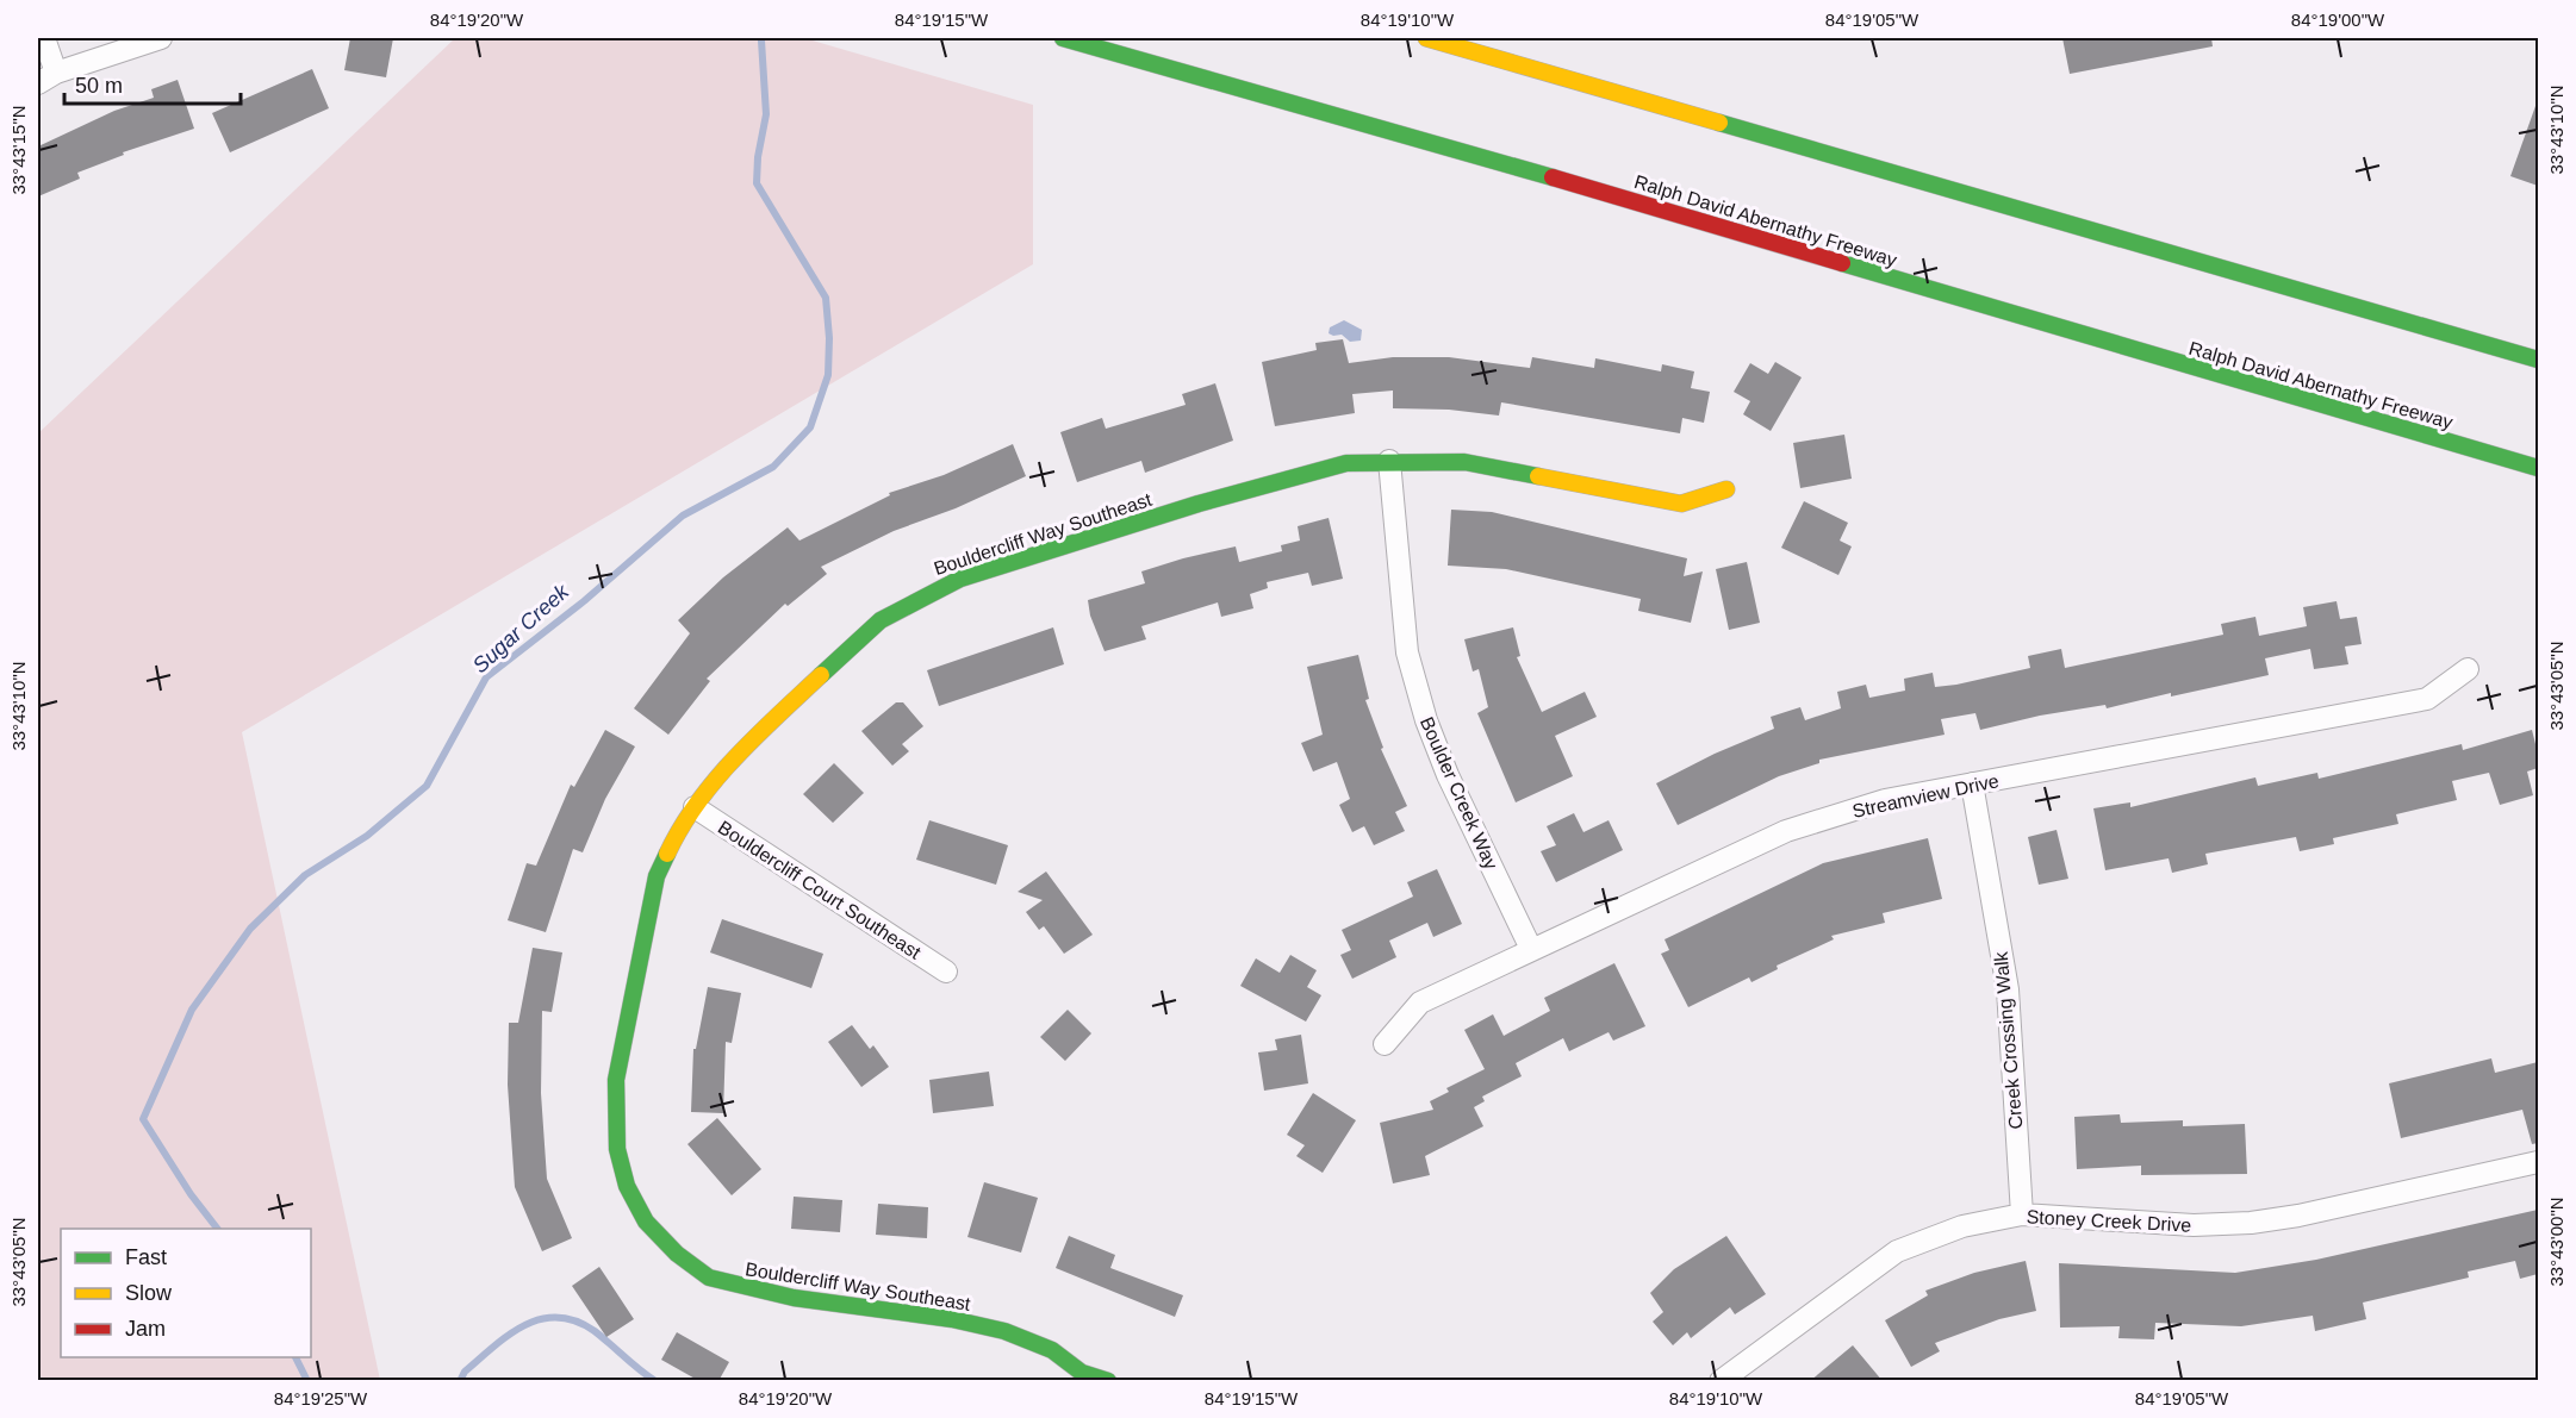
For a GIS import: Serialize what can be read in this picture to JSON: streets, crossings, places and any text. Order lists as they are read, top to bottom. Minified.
{"streets":{"main road":["Ralph David Abernathy Freeway","Bouldercliff Way Southeast"],"street":["Boulder Creek Way","Streamview Drive","Bouldercliff Court Southeast","Creek Crossing Walk","Stoney Creek Drive"]},"crossings":[["Bouldercliff Way Southeast","Boulder Creek Way"],["Bouldercliff Way Southeast","Bouldercliff Court Southeast"],["Boulder Creek Way","Streamview Drive"],["Streamview Drive","Creek Crossing Walk"],["Creek Crossing Walk","Stoney Creek Drive"]],"water":["Sugar Creek"],"legend":["Fast","Slow","Jam"],"scale_bar":"50 m","coordinates":["84°19'20\"W","84°19'15\"W","84°19'10\"W","84°19'05\"W","84°19'00\"W","33°43'10\"N","33°43'15\"N","33°43'05\"N","33°43'00\"N","84°19'25\"W"]}
